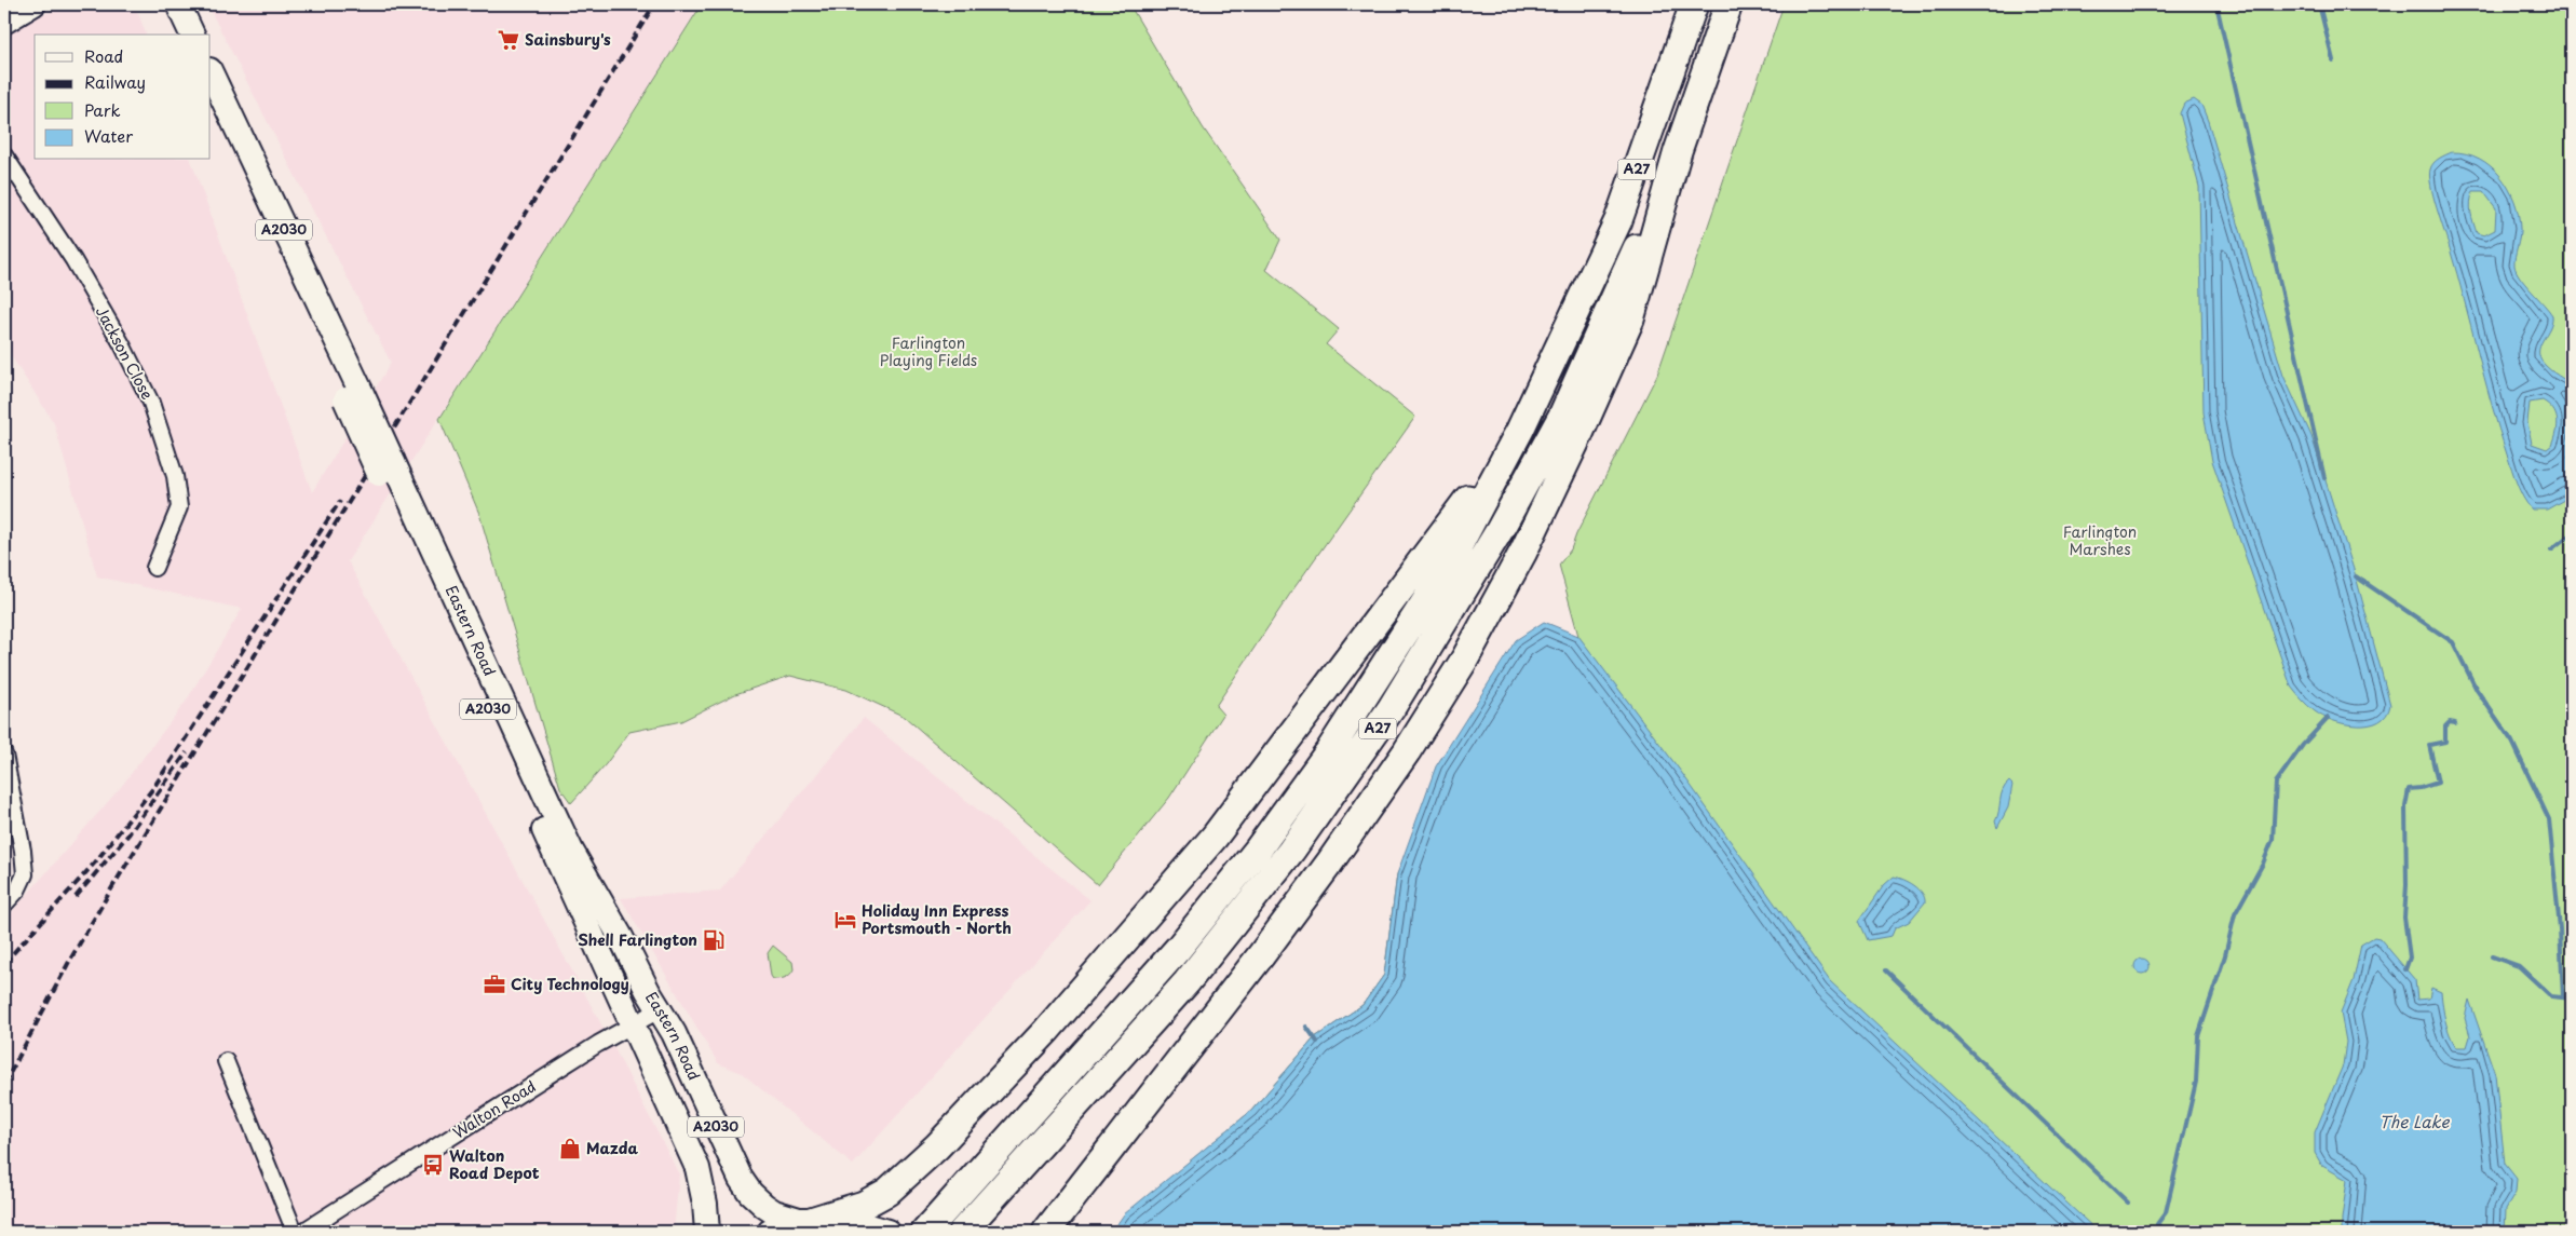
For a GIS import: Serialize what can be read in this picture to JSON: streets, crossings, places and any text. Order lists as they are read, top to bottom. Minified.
{"streets":{"highway":["A27"],"main road":["A2030","Eastern Road"],"street":["Jackson Close","Walton Road"]},"crossings":[["Eastern Road","Walton Road"]],"water":["The Lake"],"parks":["Farlington Playing Fields","Farlington Marshes"],"places":{"supermarket":["Sainsbury's"],"hotel":["Holiday Inn Express Portsmouth - North"],"fuel station":["Shell Farlington"],"office":["City Technology"],"shop":["Mazda"],"bus stop":["Walton Road Depot"]},"legend":["Road","Railway","Park","Water"]}
